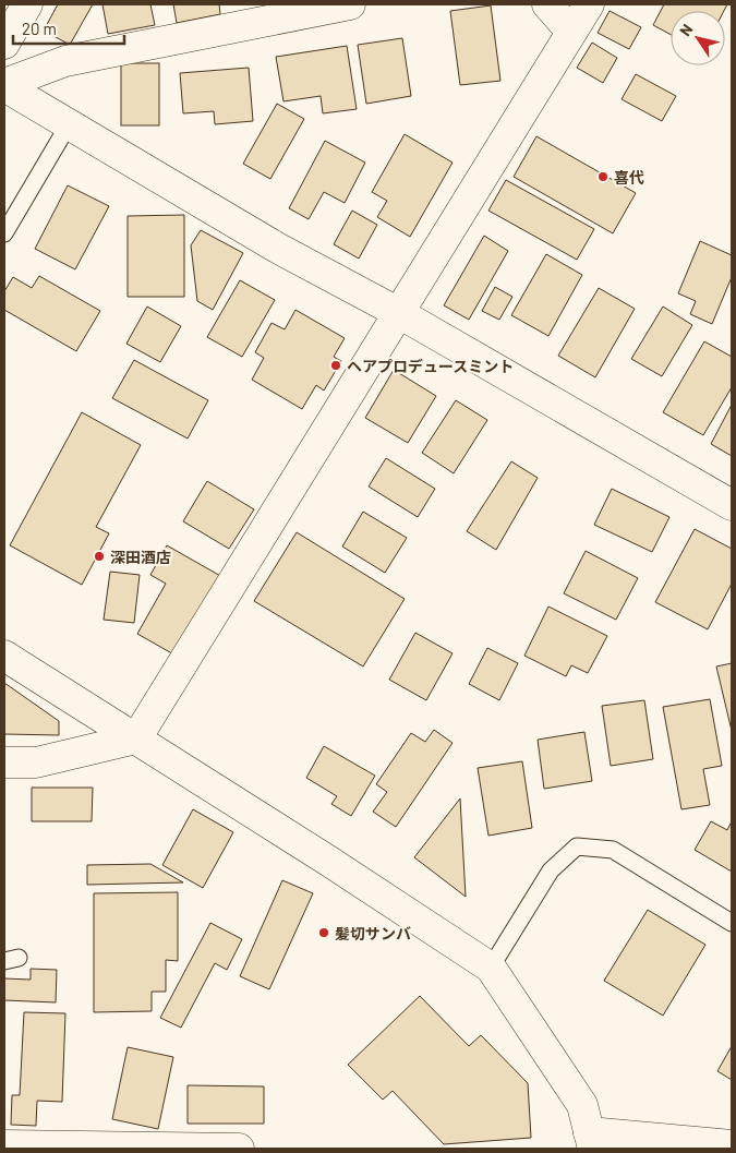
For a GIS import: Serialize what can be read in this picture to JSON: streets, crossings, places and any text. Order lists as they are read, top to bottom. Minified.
{"places":["喜代","ヘアプロデュースミント","深田酒店","髪切サンバ"],"scale_bar":"20 m","north":"top left"}
